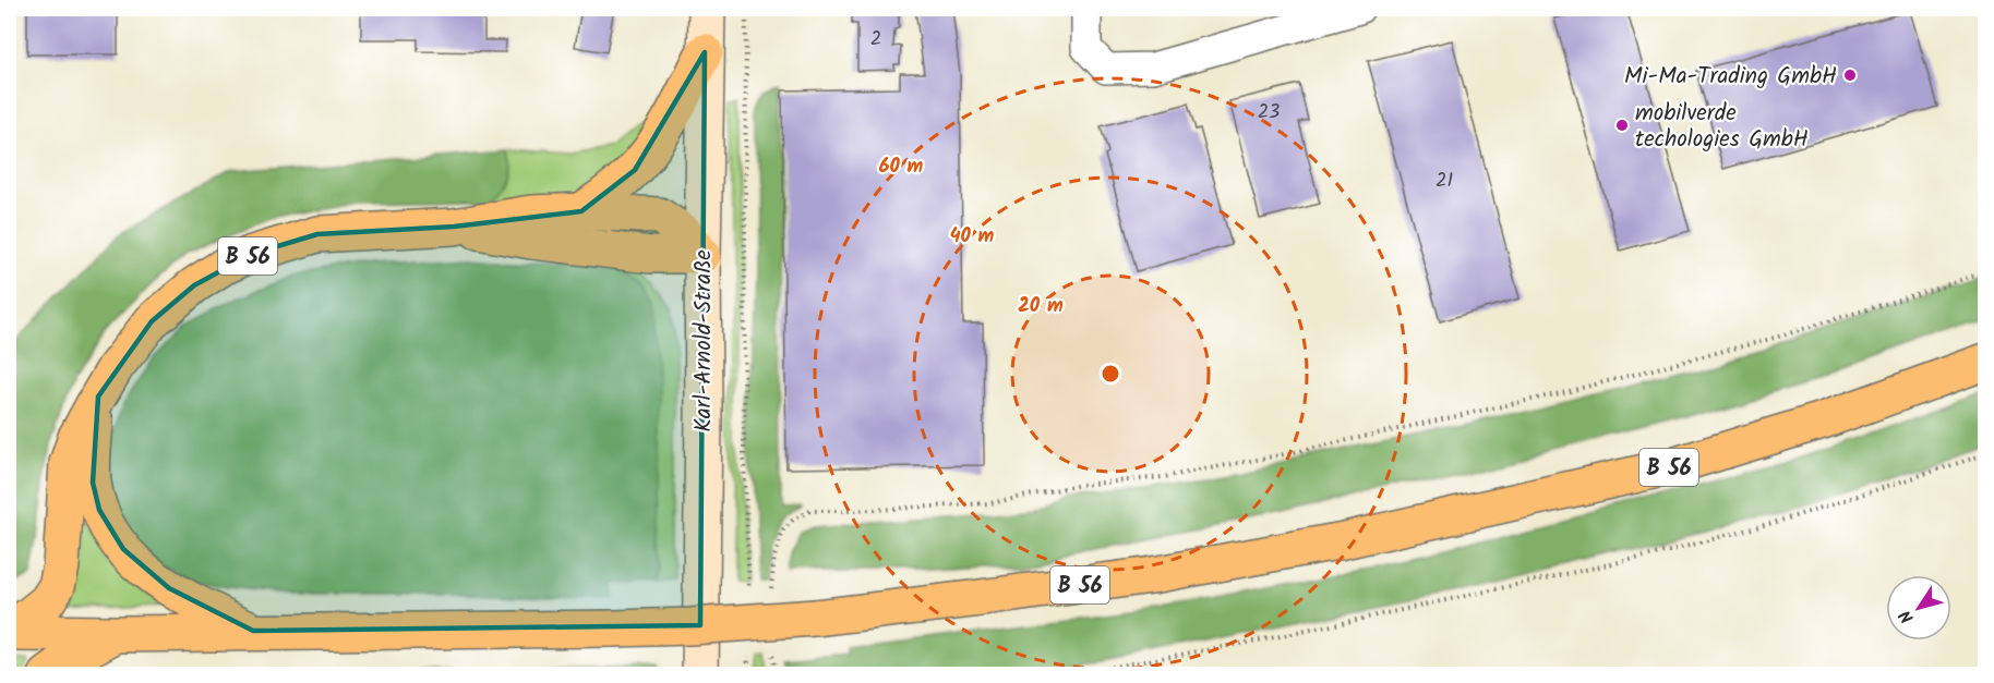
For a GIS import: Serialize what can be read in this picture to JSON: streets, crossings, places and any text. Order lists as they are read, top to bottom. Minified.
{"streets":{"highway":["B 56"],"main road":["Karl-Arnold-Straße"]},"crossings":[["B 56","Karl-Arnold-Straße"]],"places":["Mi-Ma-Trading GmbH","mobilverde techologies GmbH"],"house_numbers":["2","23","21"],"north":"bottom left","rings":["60 m","40 m","20 m"]}
